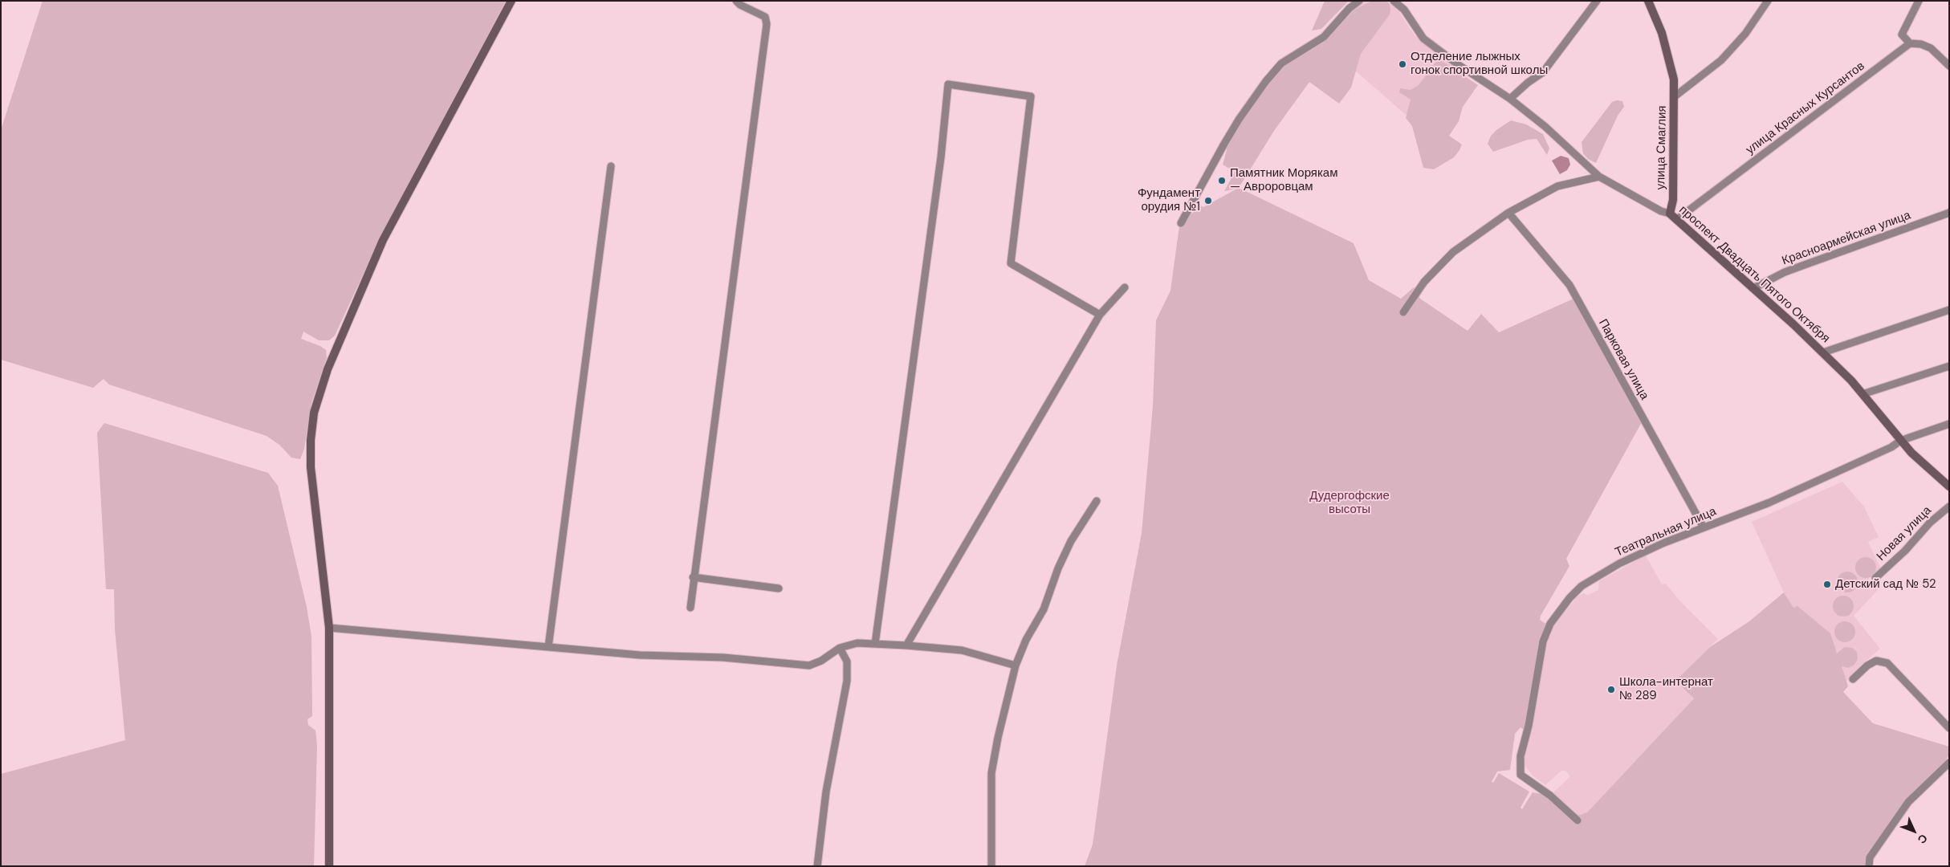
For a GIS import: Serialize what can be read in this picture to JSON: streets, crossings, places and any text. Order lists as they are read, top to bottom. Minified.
{"streets":{"street":["улица Красных Курсантов","улица Смаглия","Красноармейская улица","проспект Двадцать Пятого Октября","Парковая улица","Театральная улица","Новая улица"]},"crossings":[["улица Красных Курсантов","проспект Двадцать Пятого Октября"],["улица Смаглия","проспект Двадцать Пятого Октября"],["Красноармейская улица","проспект Двадцать Пятого Октября"],["проспект Двадцать Пятого Октября","Театральная улица"],["Парковая улица","Театральная улица"]],"parks":["Дудергофские высоты"],"places":["Отделение лыжных гонок спортивной школы","Памятник Морякам — Авроровцам","Фундамент орудия №1","Детский сад № 52","Школа-интернат № 289"],"north":"bottom right"}
